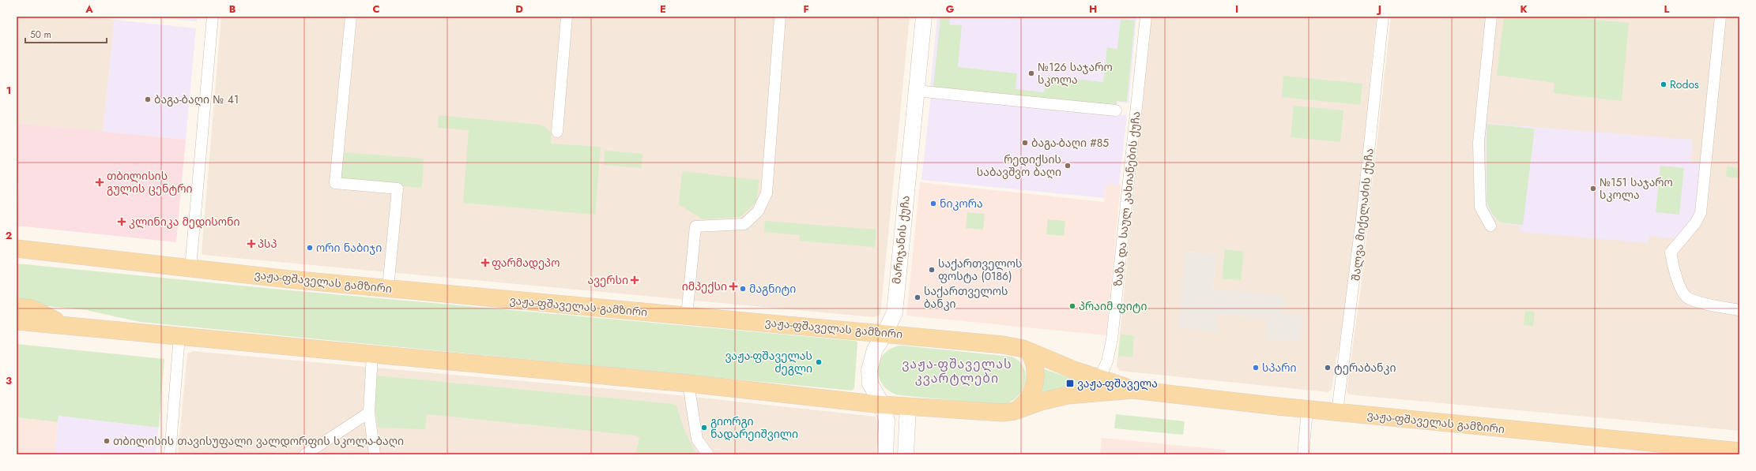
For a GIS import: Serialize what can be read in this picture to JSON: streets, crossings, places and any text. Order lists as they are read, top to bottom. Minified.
{"streets":{"main road":["ვაჟა-ფშაველას გამზირი"],"street":["ზაზა და საულ კახიანების ქუჩა","შალვა მიქელაძის ქუჩა","მარიჯანის ქუჩა"]},"crossings":[["ზაზა და საულ კახიანების ქუჩა","ვაჟა-ფშაველას გამზირი"],["შალვა მიქელაძის ქუჩა","ვაჟა-ფშაველას გამზირი"],["მარიჯანის ქუჩა","ვაჟა-ფშაველას გამზირი"]],"districts":["ვაჟა-ფშაველას კვარტლები"],"places":{"other":["№126 საჯარო სკოლა","Rodos","ბაგა-ბაღი № 41","ბაგა-ბაღი #85","რედიქსის საბავშვო ბაღი","№151 საჯარო სკოლა","ნიკორა","ორი ნაბიჯი","საქართველოს ფოსტა (0186)","მაგნიტი","საქართველოს ბანკი","პრაიმ ფიტი","ვაჟა-ფშაველას ძეგლი","სპარი","ტერაბანკი","გიორგი ნადარეიშვილი","თბილისის თავისუფალი ვალდორფის სკოლა-ბაღი"],"health":["თბილისის გულის ცენტრი","კლინიკა მედისონი","პსპ","ფარმადეპო","ავერსი","იმპექსი"],"transit":["ვაჟა-ფშაველა"]},"scale_bar":"50 m","grid":{"columns":["A","B","C","D","E","F","G","H","I","J","K","L"],"rows":["1","2","3"]}}
